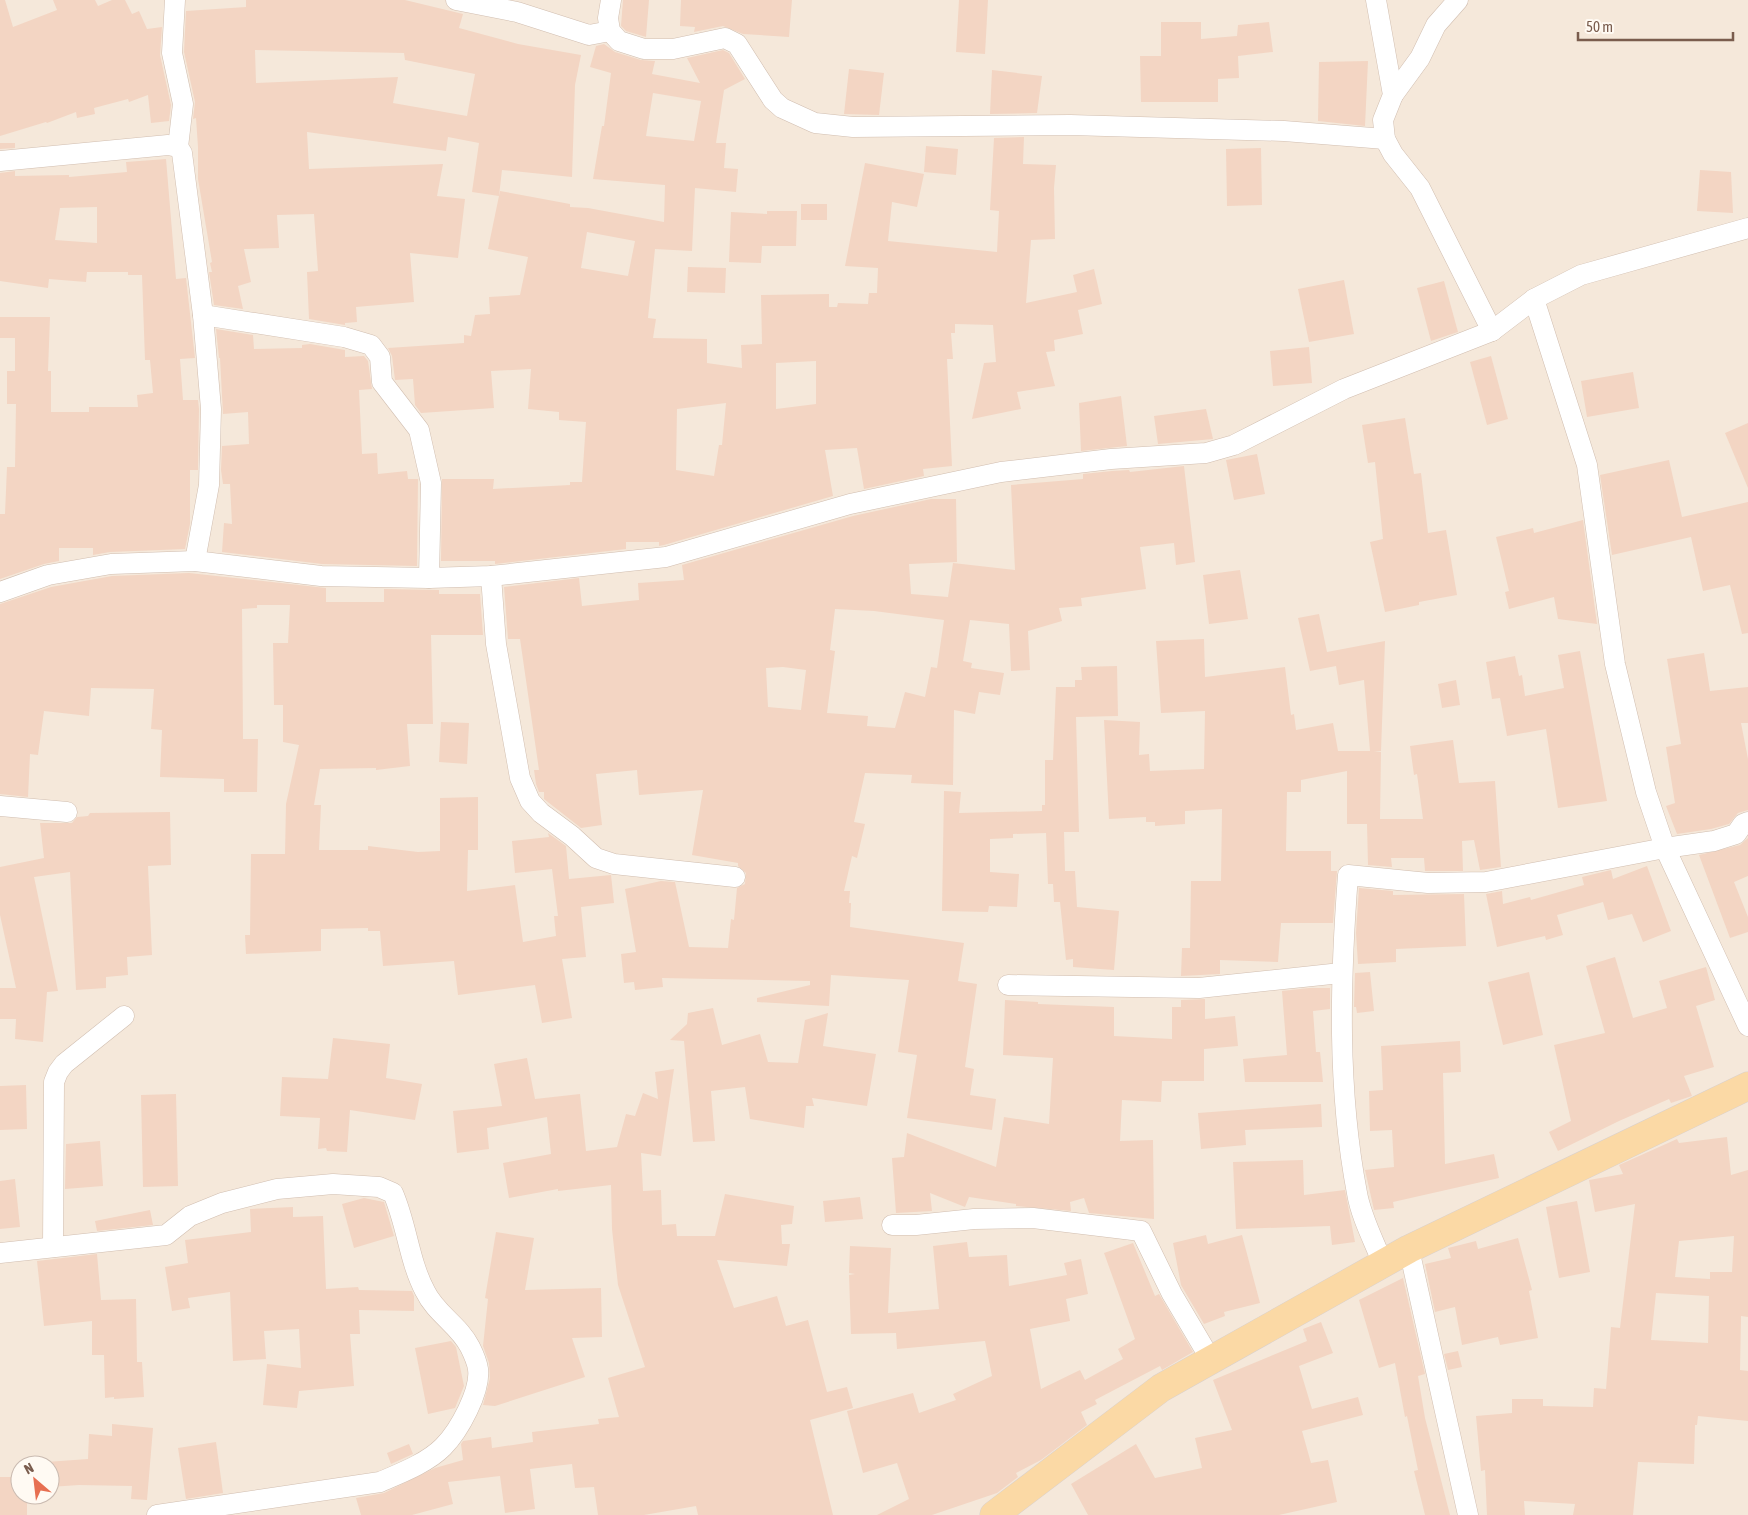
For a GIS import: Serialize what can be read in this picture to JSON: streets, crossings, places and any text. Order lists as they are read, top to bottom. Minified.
{"scale_bar":"50 m","north":"top left"}
